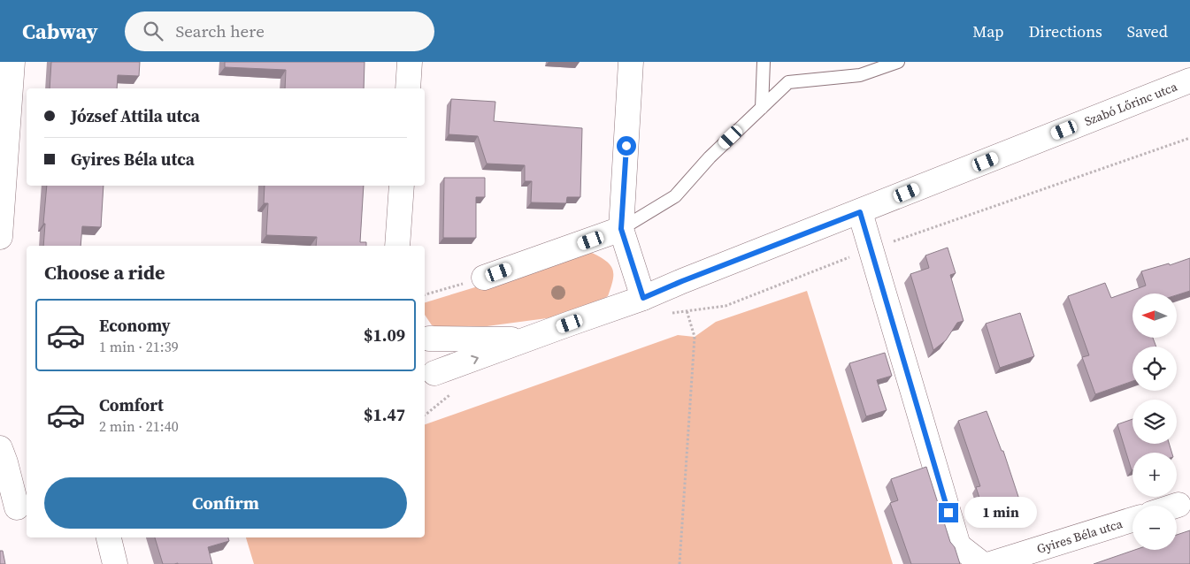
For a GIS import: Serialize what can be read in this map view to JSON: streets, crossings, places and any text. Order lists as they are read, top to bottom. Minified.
{"streets":{"street":["Szabó Lőrinc utca","Gyires Béla utca"]},"north":"left","page":{"header":"Cabway","search":"Search here","nav":["Map","Directions","Saved"],"banner":["József Attila utca","Gyires Béla utca"],"heading":"Choose a ride","map_buttons":["+","−"],"list":[{"name":"Economy","note":"1 min · 21:39","value":"$1.09"},{"name":"Comfort","note":"2 min · 21:40","value":"$1.47"}],"buttons":"Confirm","bubble":"1 min"}}
